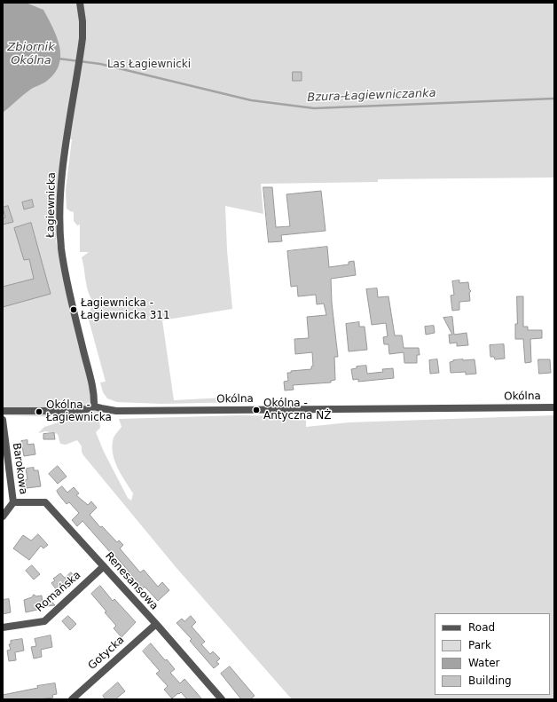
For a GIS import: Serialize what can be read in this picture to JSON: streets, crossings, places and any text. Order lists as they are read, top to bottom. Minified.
{"streets":{"street":["Łagiewnicka","Okólna","Barokowa","Renesansowa","Romańska","Gotycka"]},"crossings":[["Łagiewnicka","Okólna"],["Barokowa","Renesansowa"],["Renesansowa","Romańska"],["Renesansowa","Gotycka"]],"water":["Zbiornik Okólna","Bzura-Łagiewniczanka"],"parks":["Las Łagiewnicki"],"places":["Łagiewnicka - Łagiewnicka 311","Okólna - Antyczna NŻ","Okólna - Łagiewnicka"],"legend":["Road","Park","Water","Building"]}
